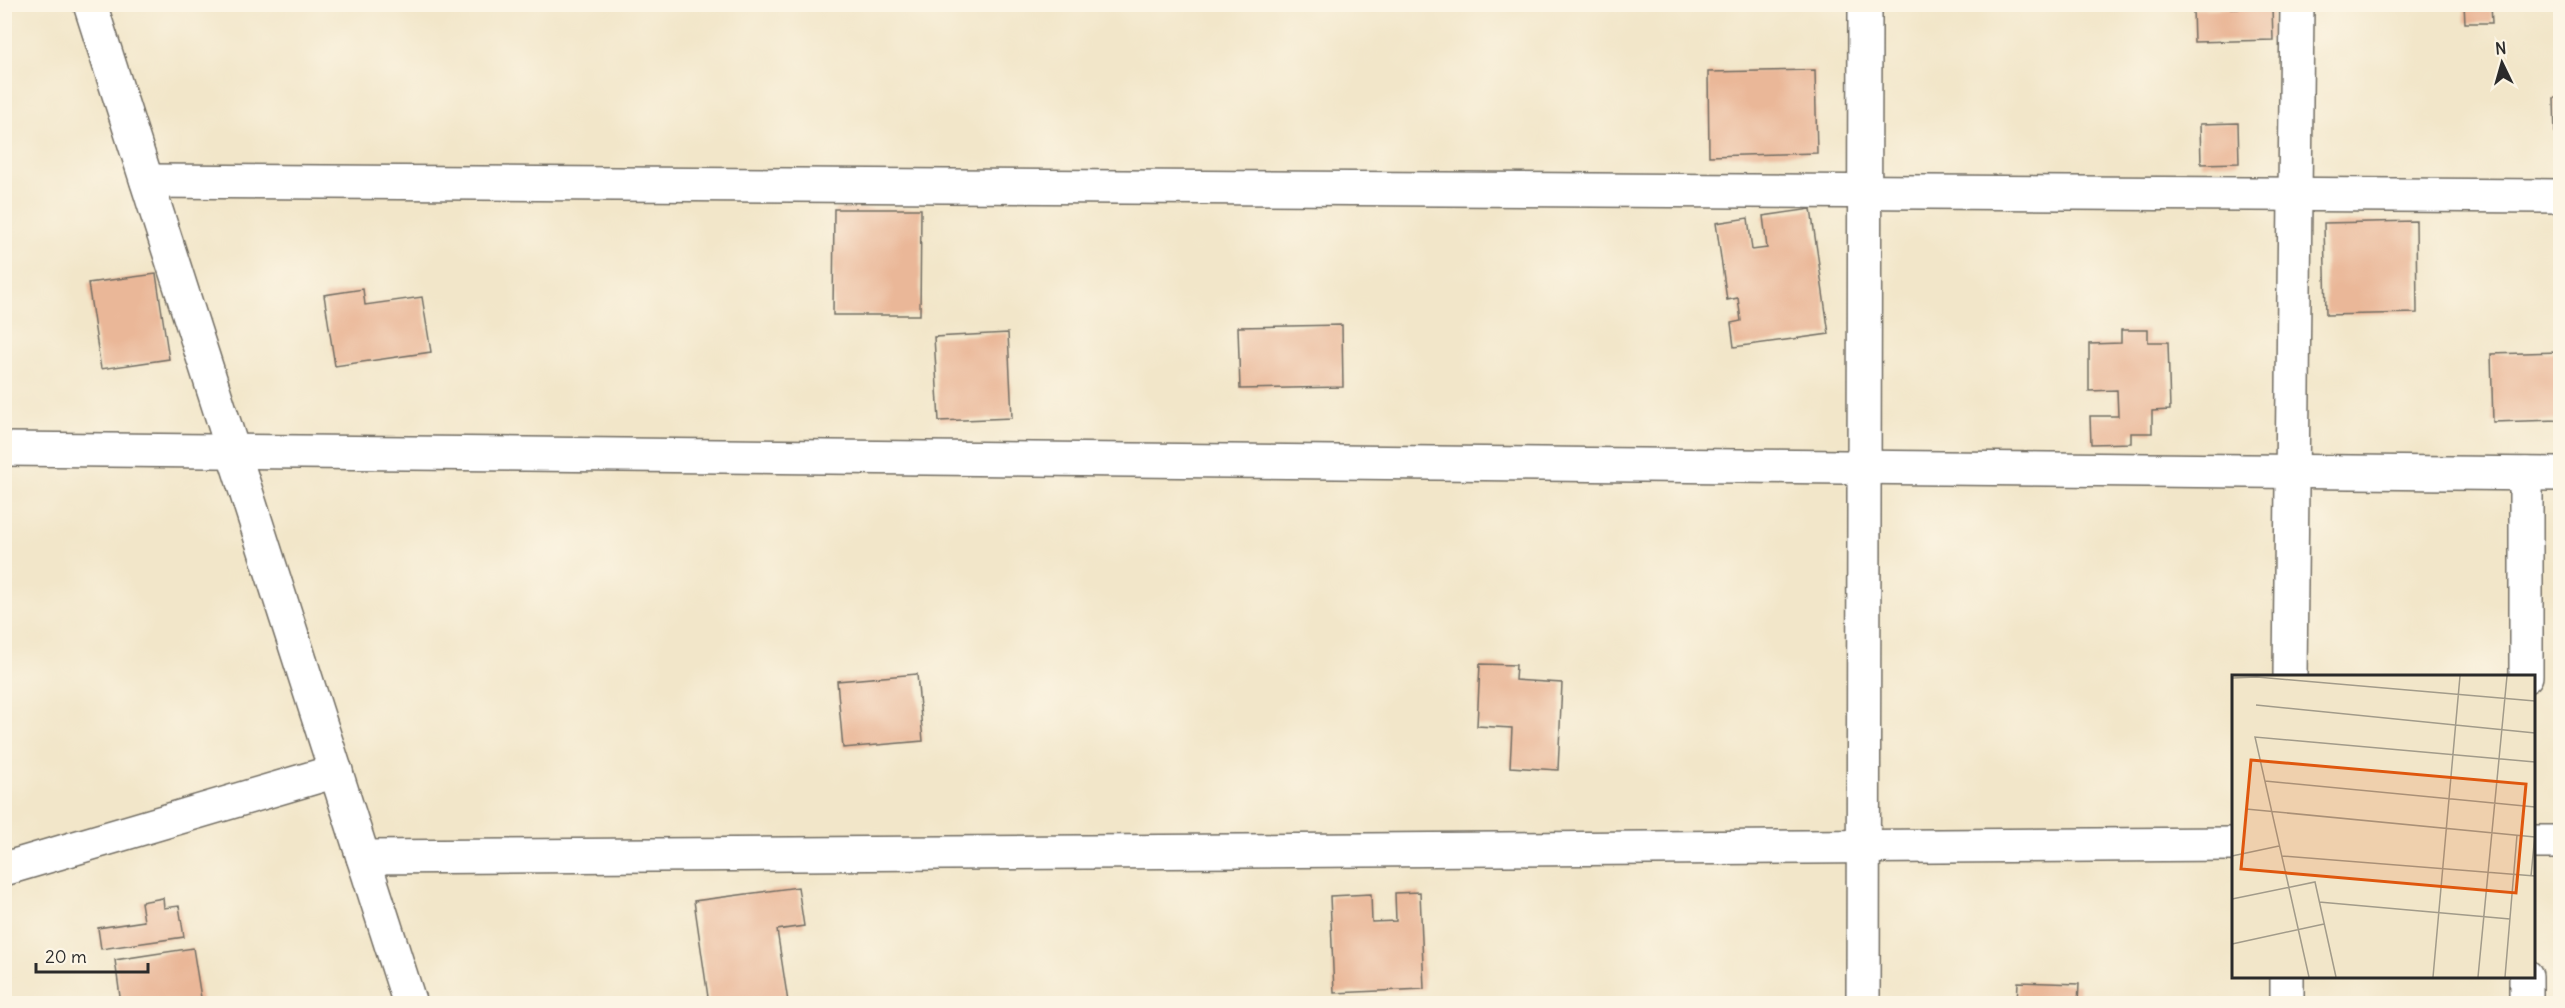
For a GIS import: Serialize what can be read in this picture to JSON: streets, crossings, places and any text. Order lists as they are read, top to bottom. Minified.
{"scale_bar":"20 m","north":"top"}
